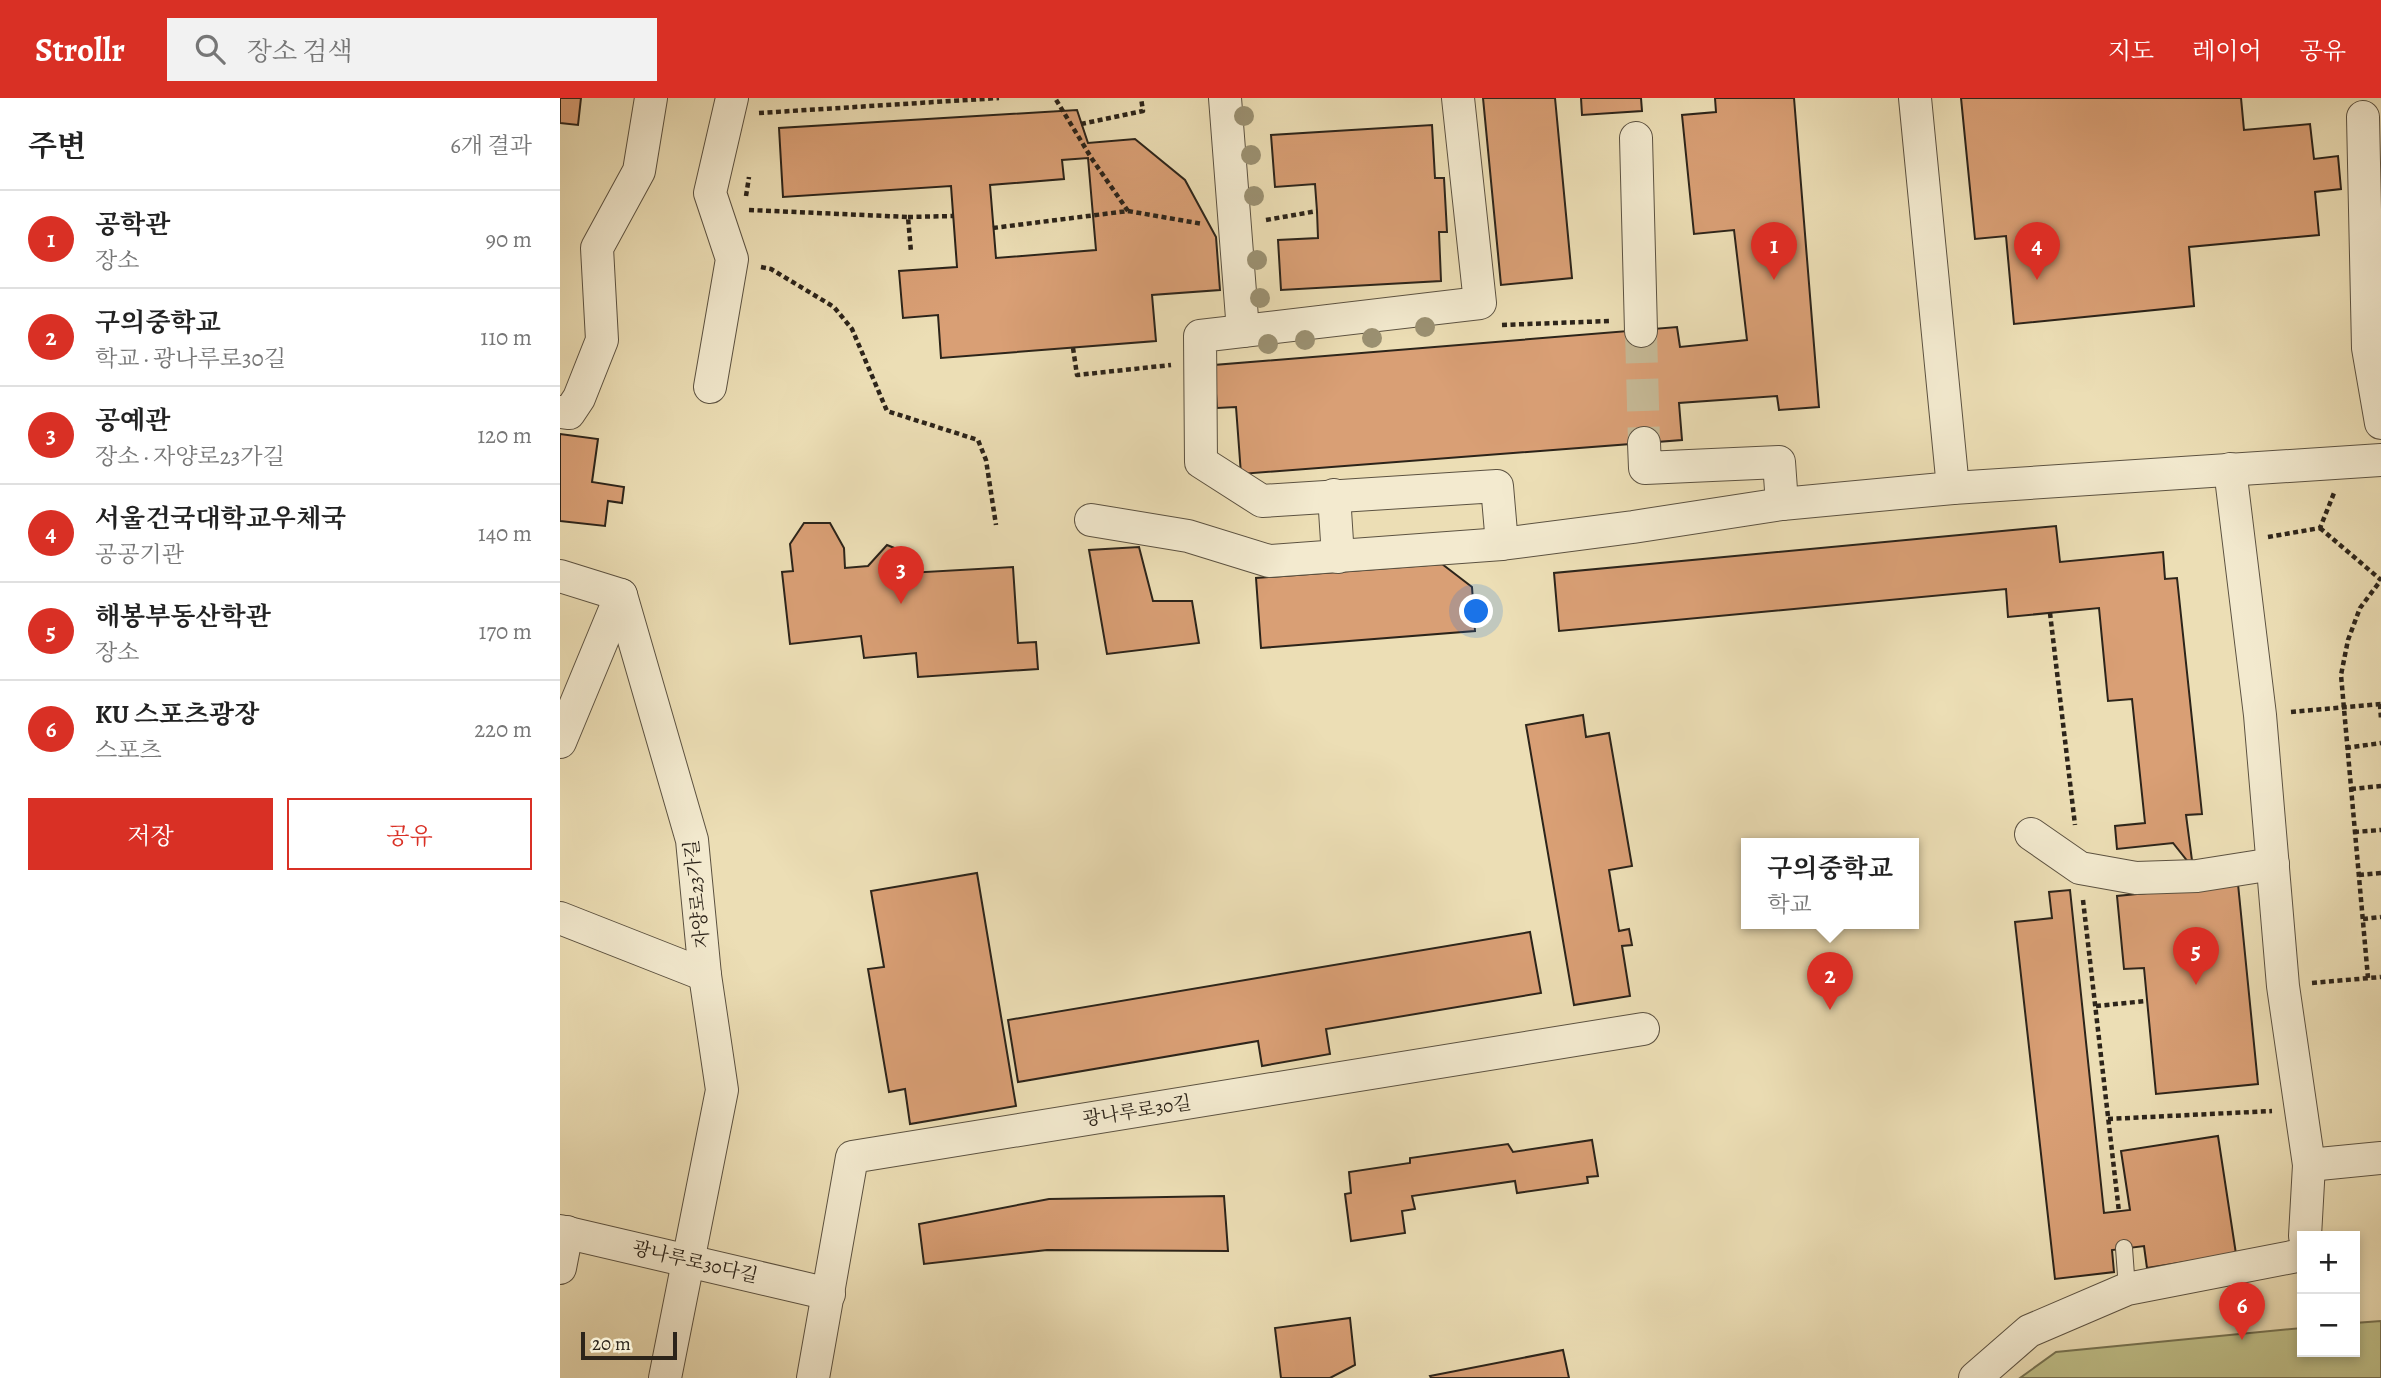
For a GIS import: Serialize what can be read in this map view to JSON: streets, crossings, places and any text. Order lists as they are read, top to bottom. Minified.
{"streets":{"street":["자양로23가길","광나루로30길","광나루로30다길"]},"crossings":[["자양로23가길","광나루로30다길"],["광나루로30길","광나루로30다길"]],"scale_bar":"20 m","page":{"header":"Strollr","search":"장소 검색","nav":["지도","레이어","공유"],"heading":["주변","6개 결과"],"list":[{"mark":"1","name":"공학관","note":"장소","value":"90 m"},{"mark":"2","name":"구의중학교","note":"학교 · 광나루로30길","value":"110 m"},{"mark":"3","name":"공예관","note":"장소 · 자양로23가길","value":"120 m"},{"mark":"4","name":"서울건국대학교우체국","note":"공공기관","value":"140 m"},{"mark":"5","name":"해봉부동산학관","note":"장소","value":"170 m"},{"mark":"6","name":"KU 스포츠광장","note":"스포츠","value":"220 m"}],"pins":["1","4","3","5","2","6"],"buttons":["저장","공유"],"popup":["구의중학교","학교"],"map_buttons":["+","−"],"scale":"20 m"}}
